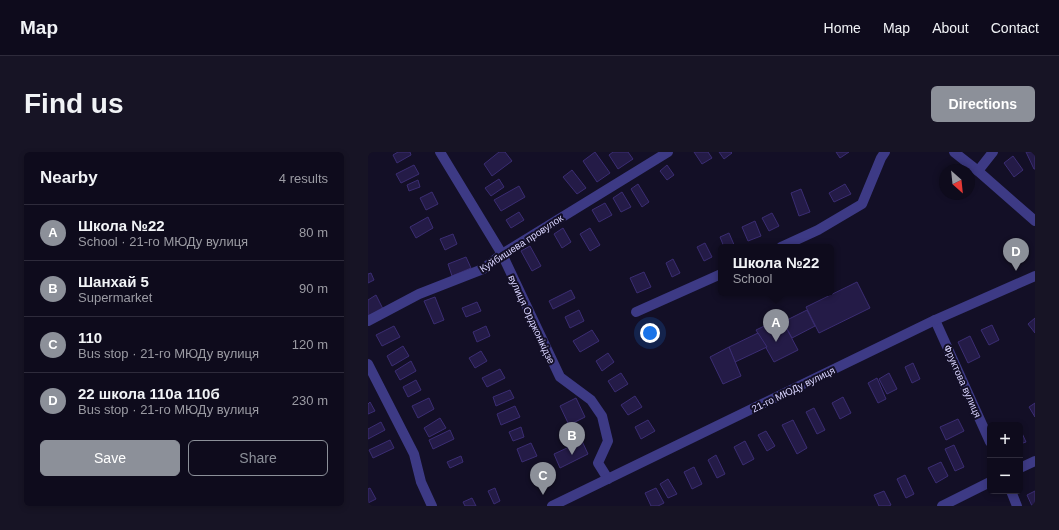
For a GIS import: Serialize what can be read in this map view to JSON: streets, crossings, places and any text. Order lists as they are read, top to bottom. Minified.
{"streets":{"street":["Куйбишева провулок","вулиця Орджонікідзе","Фруктова вулиця","21-го МЮДу вулиця"]},"crossings":[["Куйбишева провулок","вулиця Орджонікідзе"],["вулиця Орджонікідзе","21-го МЮДу вулиця"],["Фруктова вулиця","21-го МЮДу вулиця"]],"north":"bottom right","page":{"header":"Map","nav":["Home","Map","About","Contact"],"buttons":["Directions",["Save","Share"]],"title":"Find us","heading":["Nearby","4 results"],"list":[{"mark":"A","name":"Школа №22","note":"School · 21-го МЮДу вулиця","value":"80 m"},{"mark":"B","name":"Шанхай 5","note":"Supermarket","value":"90 m"},{"mark":"C","name":"110","note":"Bus stop · 21-го МЮДу вулиця","value":"120 m"},{"mark":"D","name":"22 школа 110а 110б","note":"Bus stop · 21-го МЮДу вулиця","value":"230 m"}],"pins":["D","A","B","C"],"popup":["Школа №22","School"],"map_buttons":["+","−"]}}
